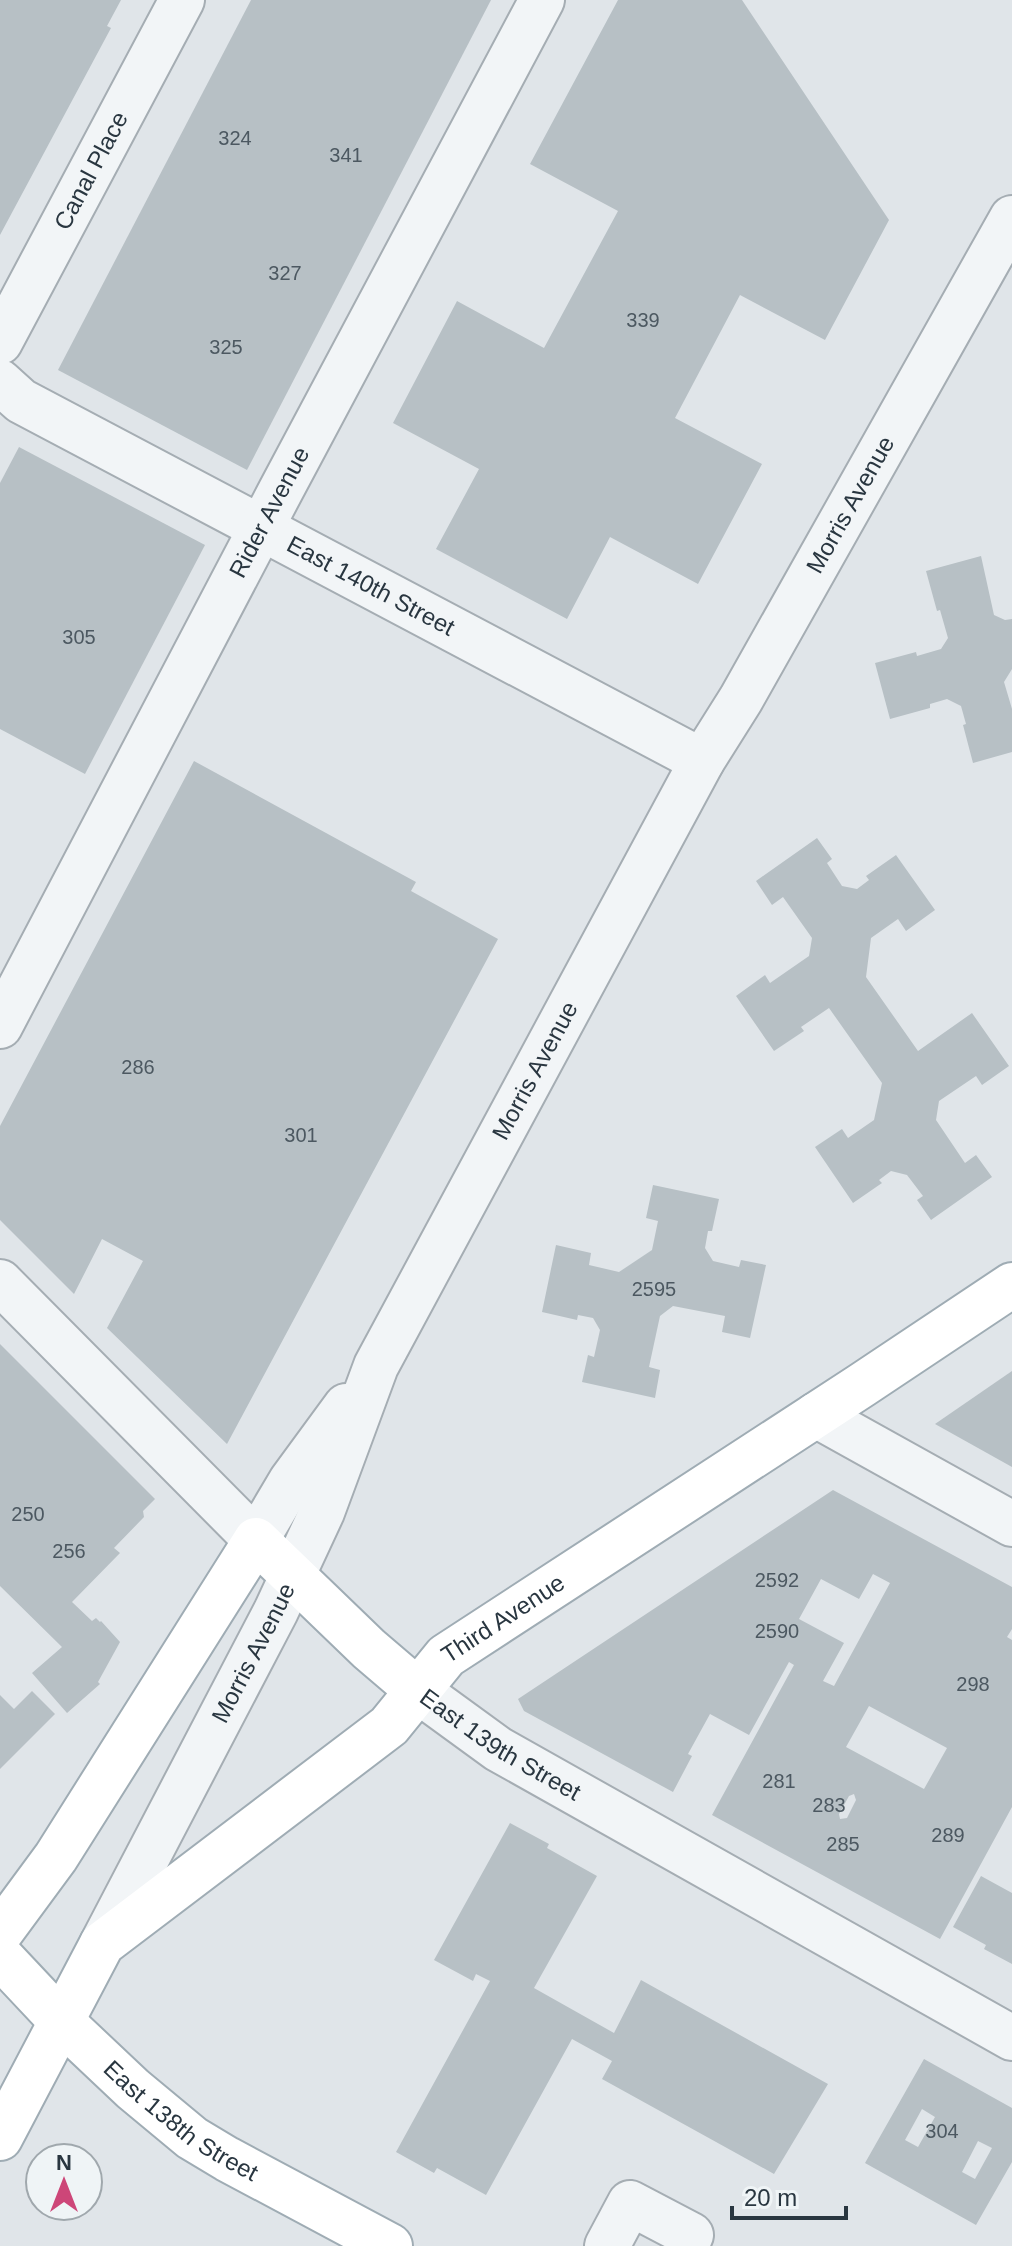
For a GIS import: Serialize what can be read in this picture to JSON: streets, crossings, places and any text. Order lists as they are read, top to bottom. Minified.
{"streets":{"main road":["Morris Avenue","Third Avenue","East 139th Street","East 138th Street"],"street":["Canal Place","Rider Avenue","East 140th Street"]},"crossings":[["Morris Avenue","East 140th Street"],["Morris Avenue","Third Avenue"],["Morris Avenue","East 139th Street"],["Rider Avenue","East 140th Street"],["Third Avenue","East 139th Street"],["Third Avenue","East 138th Street"]],"house_numbers":["324","341","327","339","325","305","286","301","2595","250","256","2592","2590","298","281","283","289","285","304"],"scale_bar":"20 m","north":"top"}
